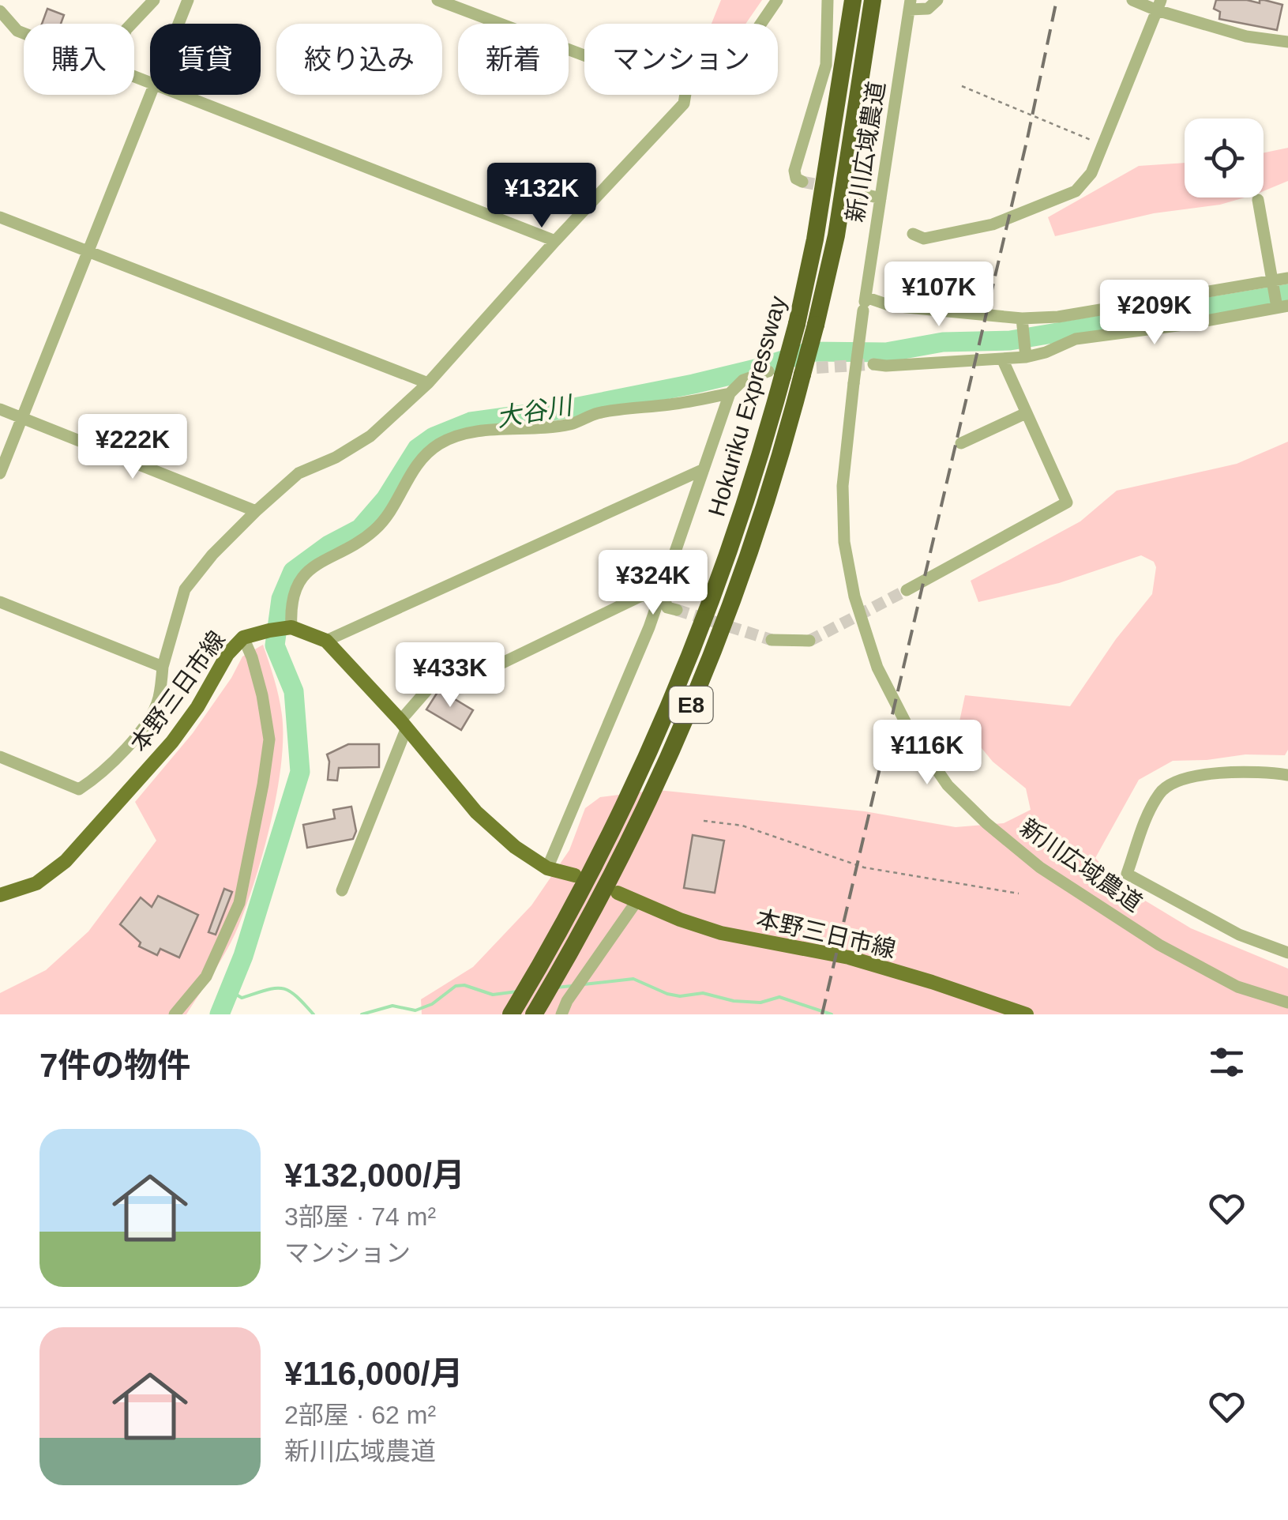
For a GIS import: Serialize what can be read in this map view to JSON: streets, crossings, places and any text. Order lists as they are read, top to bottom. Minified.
{"streets":{"highway":["Hokuriku Expressway","E8"],"main road":["本野三日市線"],"street":["新川広域農道"]},"water":["大谷川"],"page":{"chip":["購入","賃貸","絞り込み","新着","マンション"],"price":["¥132K","¥107K","¥209K","¥222K","¥324K","¥433K","¥116K"],"heading":"7件の物件","list":[{"name":"¥132,000/月","note":"3部屋 · 74 m² · マンション"},{"name":"¥116,000/月","note":"2部屋 · 62 m² · 新川広域農道"}]}}
